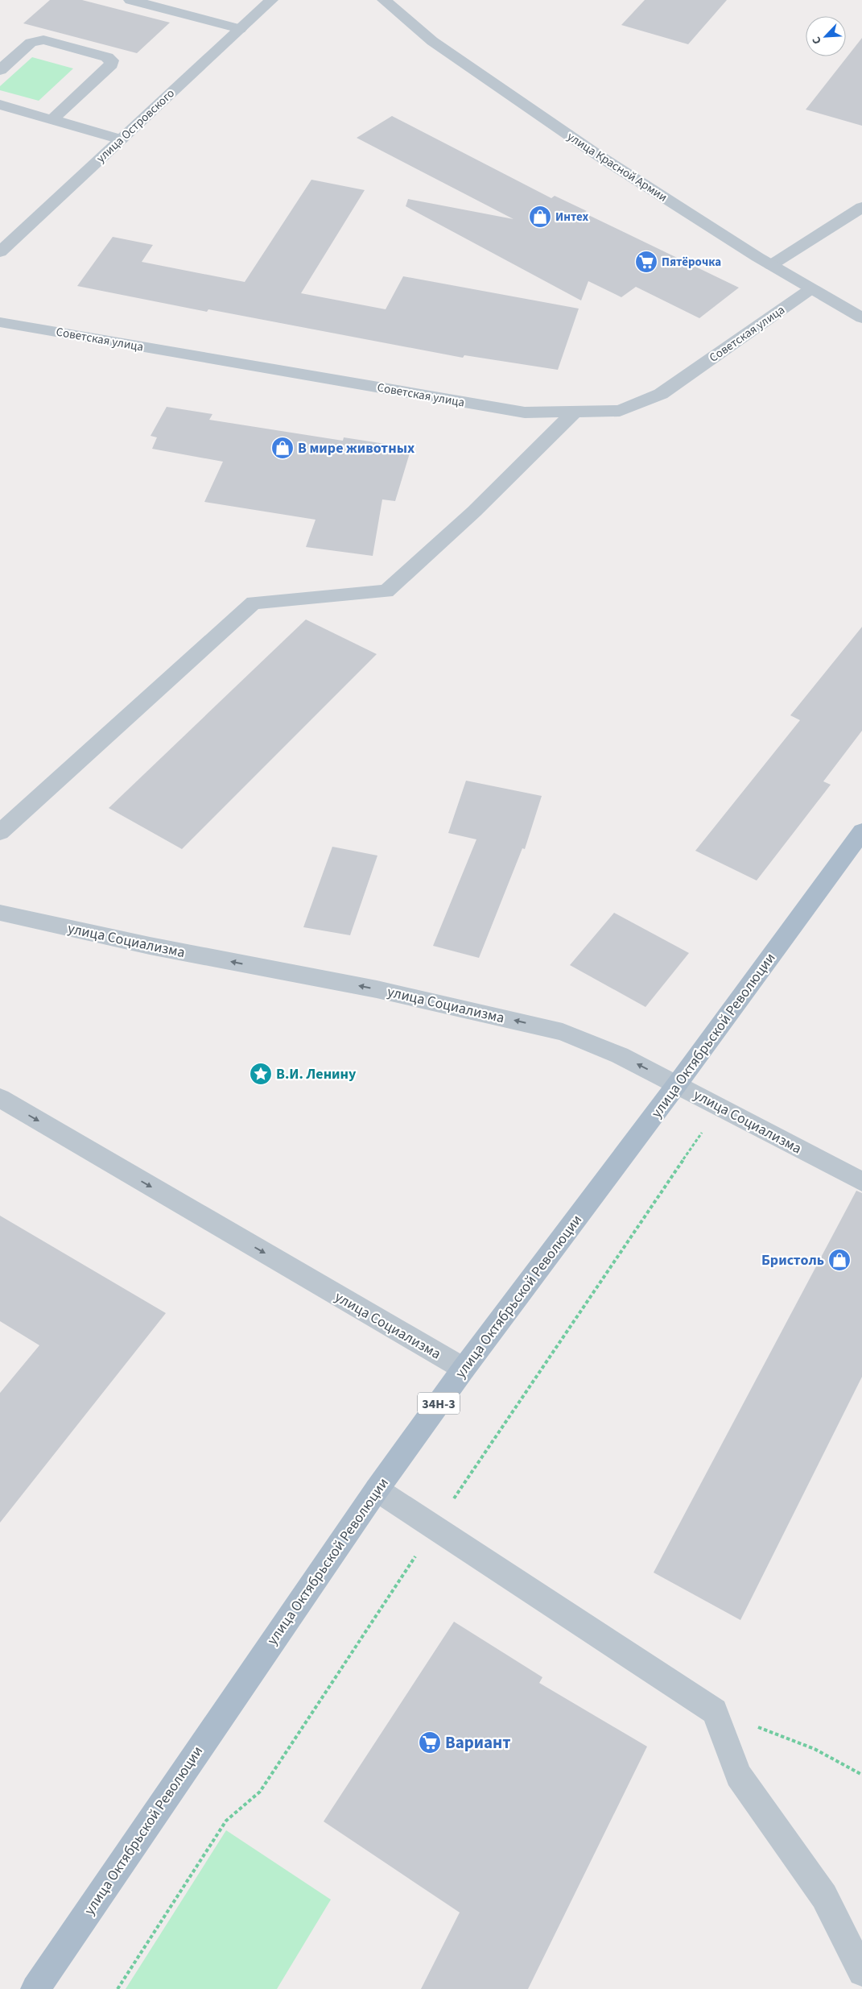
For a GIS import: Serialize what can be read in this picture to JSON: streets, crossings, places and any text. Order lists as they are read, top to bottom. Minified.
{"streets":{"main road":["улица Октябрьской Революции","34Н-3"],"street":["улица Островского","улица Красной Армии","Советская улица","улица Социализма"]},"crossings":[["улица Красной Армии","Советская улица"],["улица Социализма","улица Октябрьской Революции"]],"places":{"shop":["Интех","В мире животных","Бристоль"],"supermarket":["Пятёрочка","Вариант"],"place":["В.И. Ленину"]},"north":"bottom left"}
